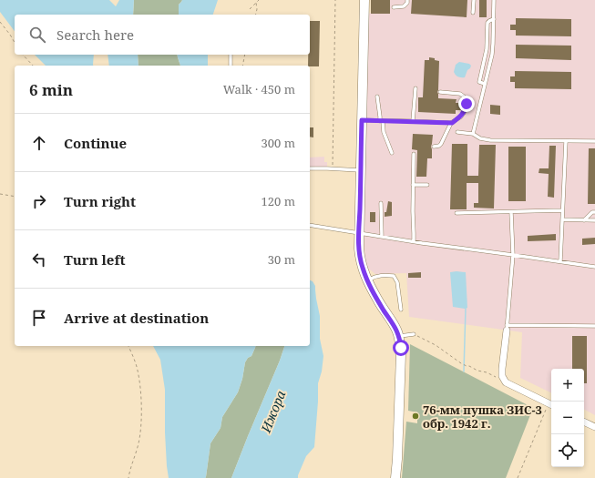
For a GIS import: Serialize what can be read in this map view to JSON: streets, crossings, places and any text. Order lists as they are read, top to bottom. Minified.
{"water":["Ижора"],"places":["76-мм пушка ЗИС-3 обр. 1942 г."],"page":{"search":"Search here","heading":["6 min","Walk · 450 m"],"list":[["Continue","300 m"],["Turn right","120 m"],["Turn left","30 m"],"Arrive at destination"],"map_buttons":["+","−"]}}
